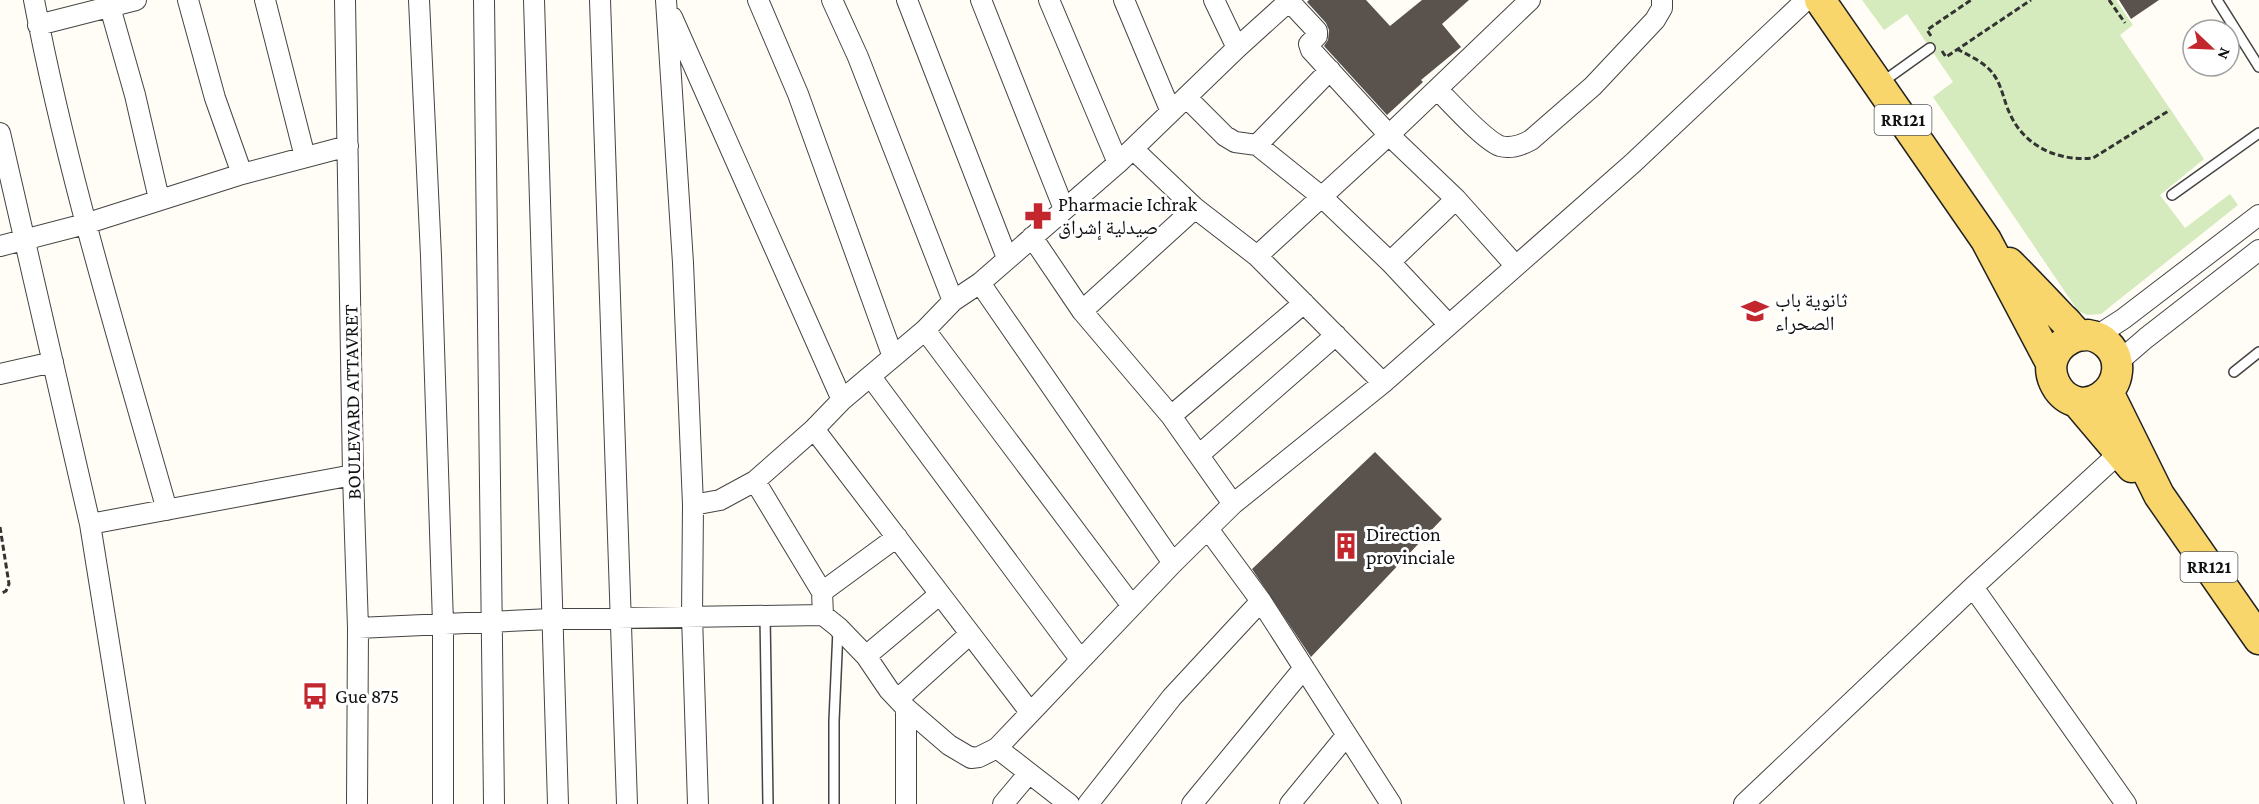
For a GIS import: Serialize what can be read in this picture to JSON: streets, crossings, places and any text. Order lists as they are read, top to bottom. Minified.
{"streets":{"main road":["RR121"],"street":["BOULEVARD ATTAVRET"]},"places":{"pharmacy":["Pharmacie Ichrak صيدلية إشراق"],"school or university":["ثانوية باب الصحراء"],"building":["Direction provinciale"],"bus stop":["Gue 875"]},"north":"bottom right"}
